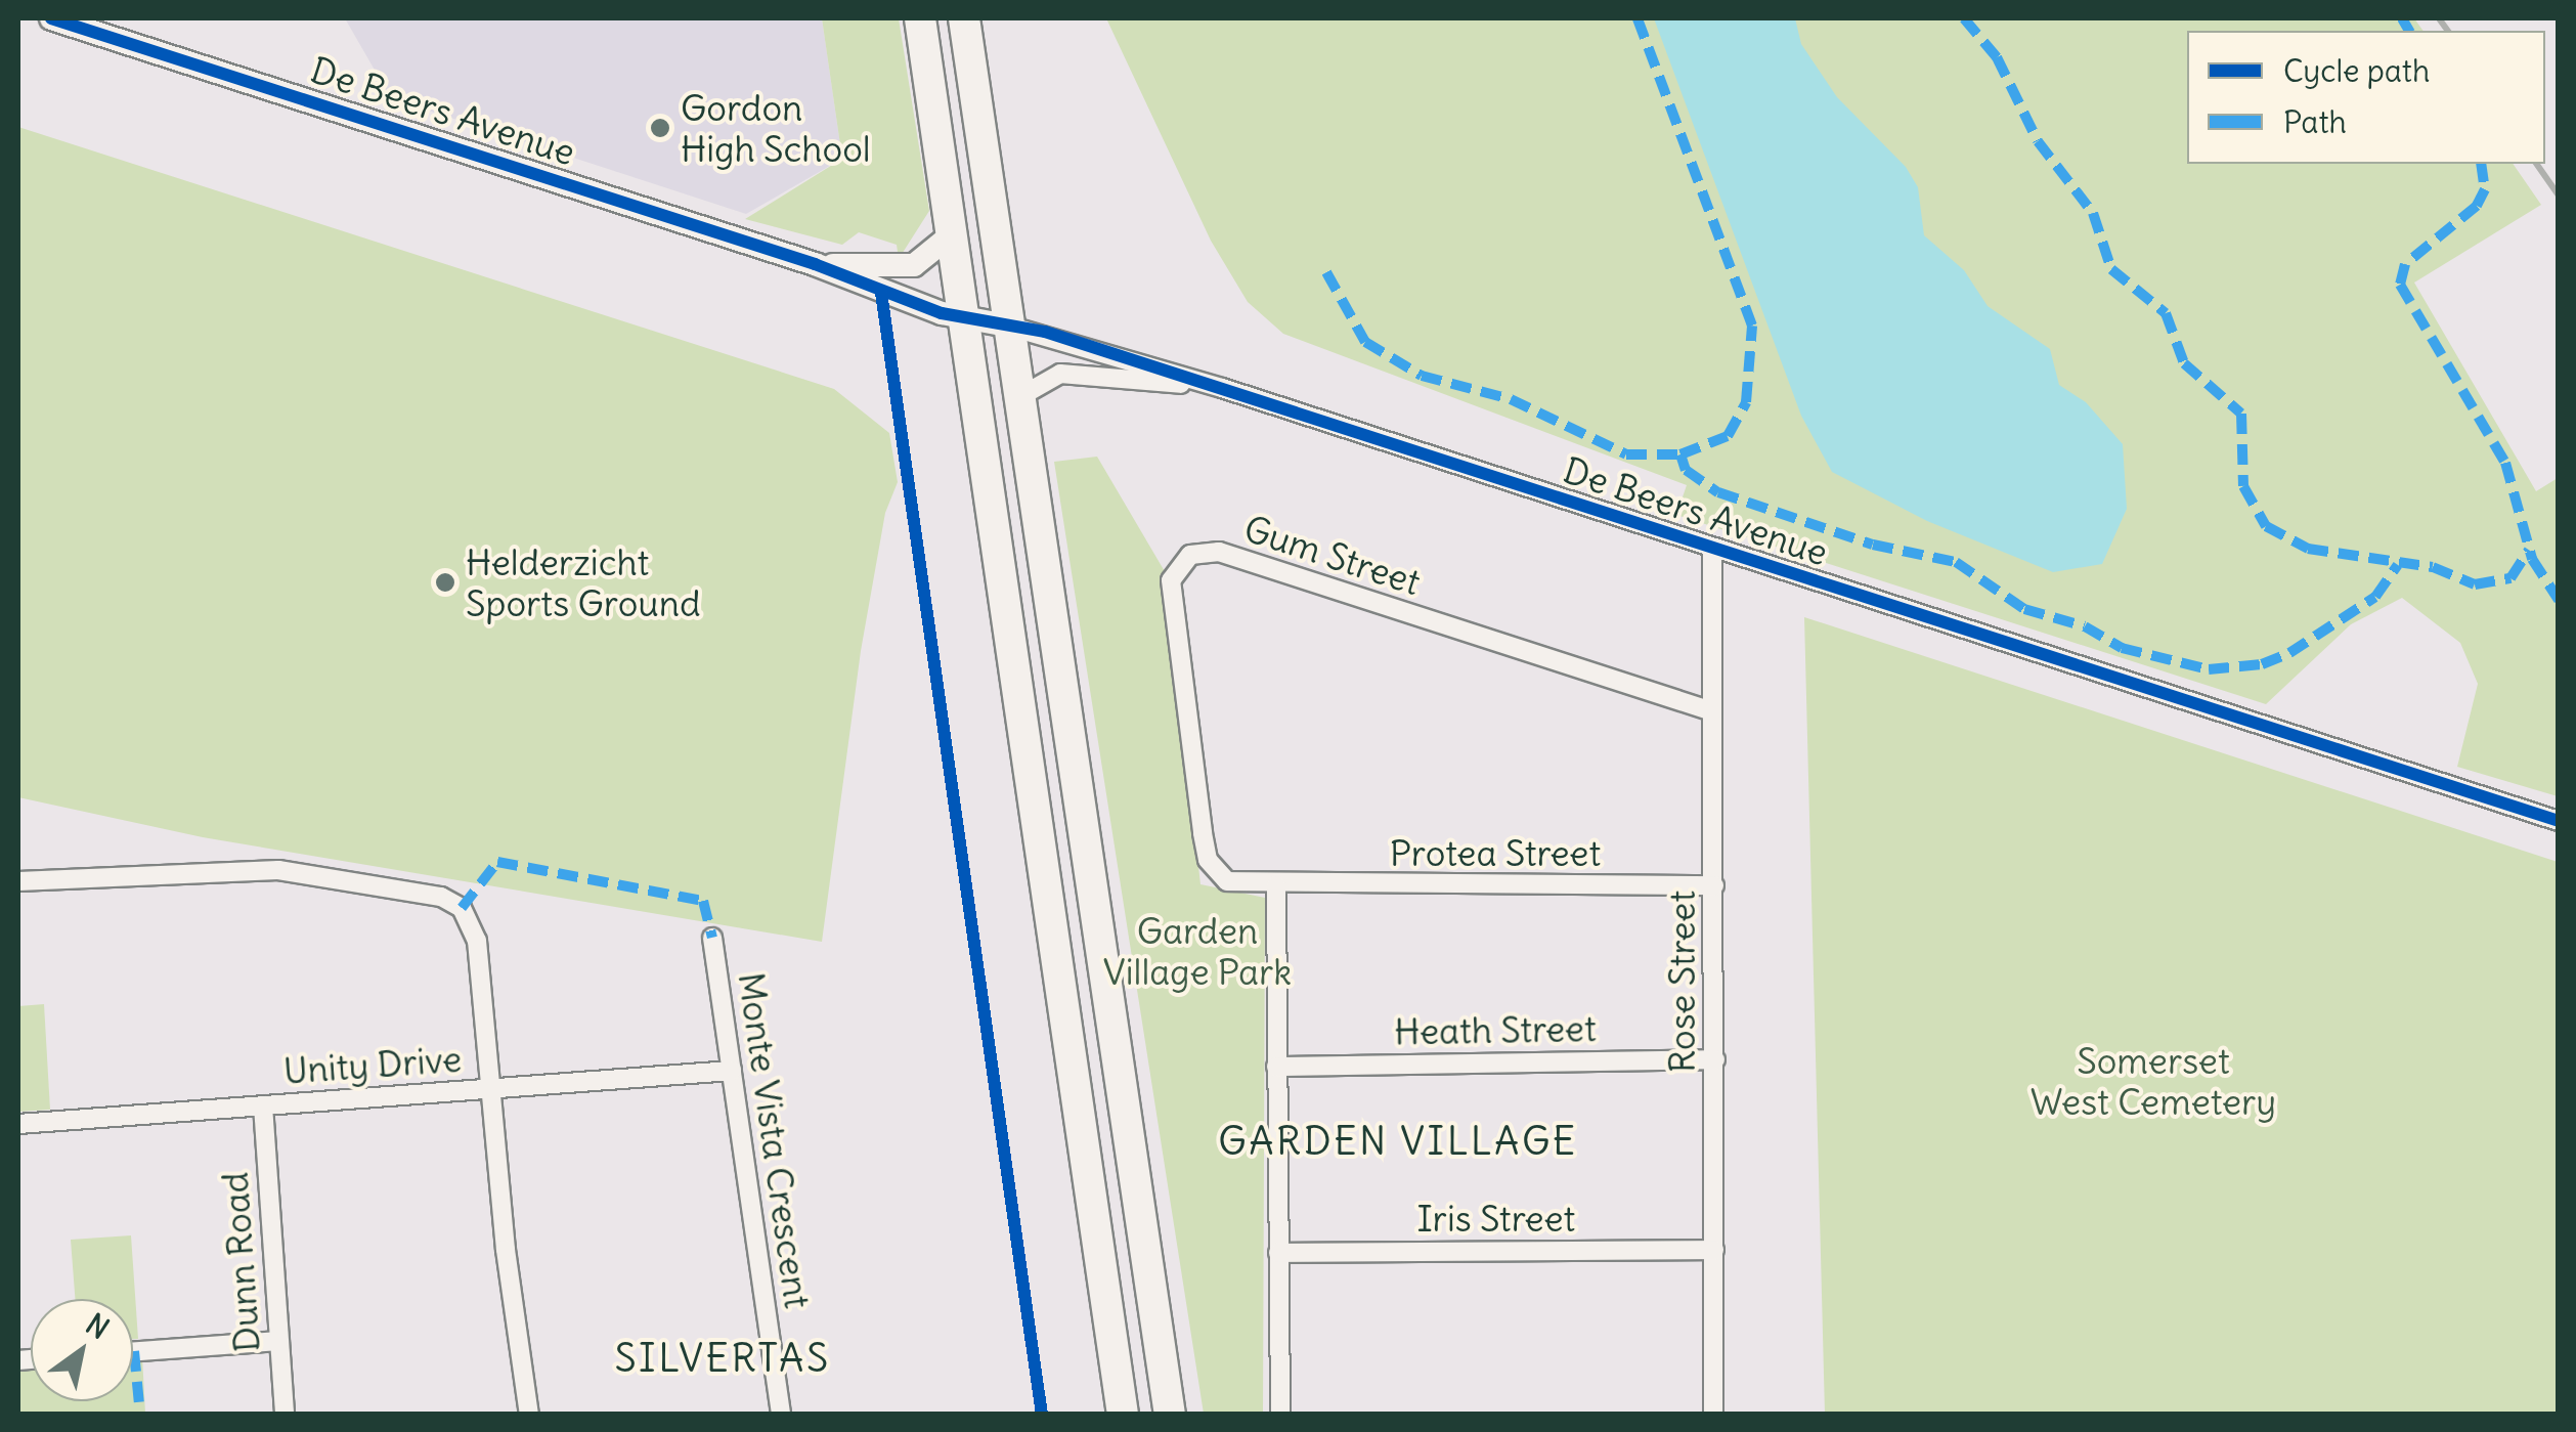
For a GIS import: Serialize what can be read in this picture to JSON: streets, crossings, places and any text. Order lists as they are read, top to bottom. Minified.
{"streets":{"street":["De Beers Avenue","Gum Street","Protea Street","Rose Street","Heath Street","Unity Drive","Monte Vista Crescent","Iris Street","Dunn Road"]},"crossings":[["De Beers Avenue","Rose Street"],["Gum Street","Protea Street"],["Gum Street","Rose Street"],["Protea Street","Rose Street"],["Rose Street","Heath Street"],["Rose Street","Iris Street"],["Unity Drive","Monte Vista Crescent"],["Unity Drive","Dunn Road"]],"districts":["GARDEN VILLAGE","SILVERTAS"],"parks":["Garden Village Park","Somerset West Cemetery"],"places":["Gordon High School","Helderzicht Sports Ground"],"legend":["Cycle path","Path"],"north":"top right"}
